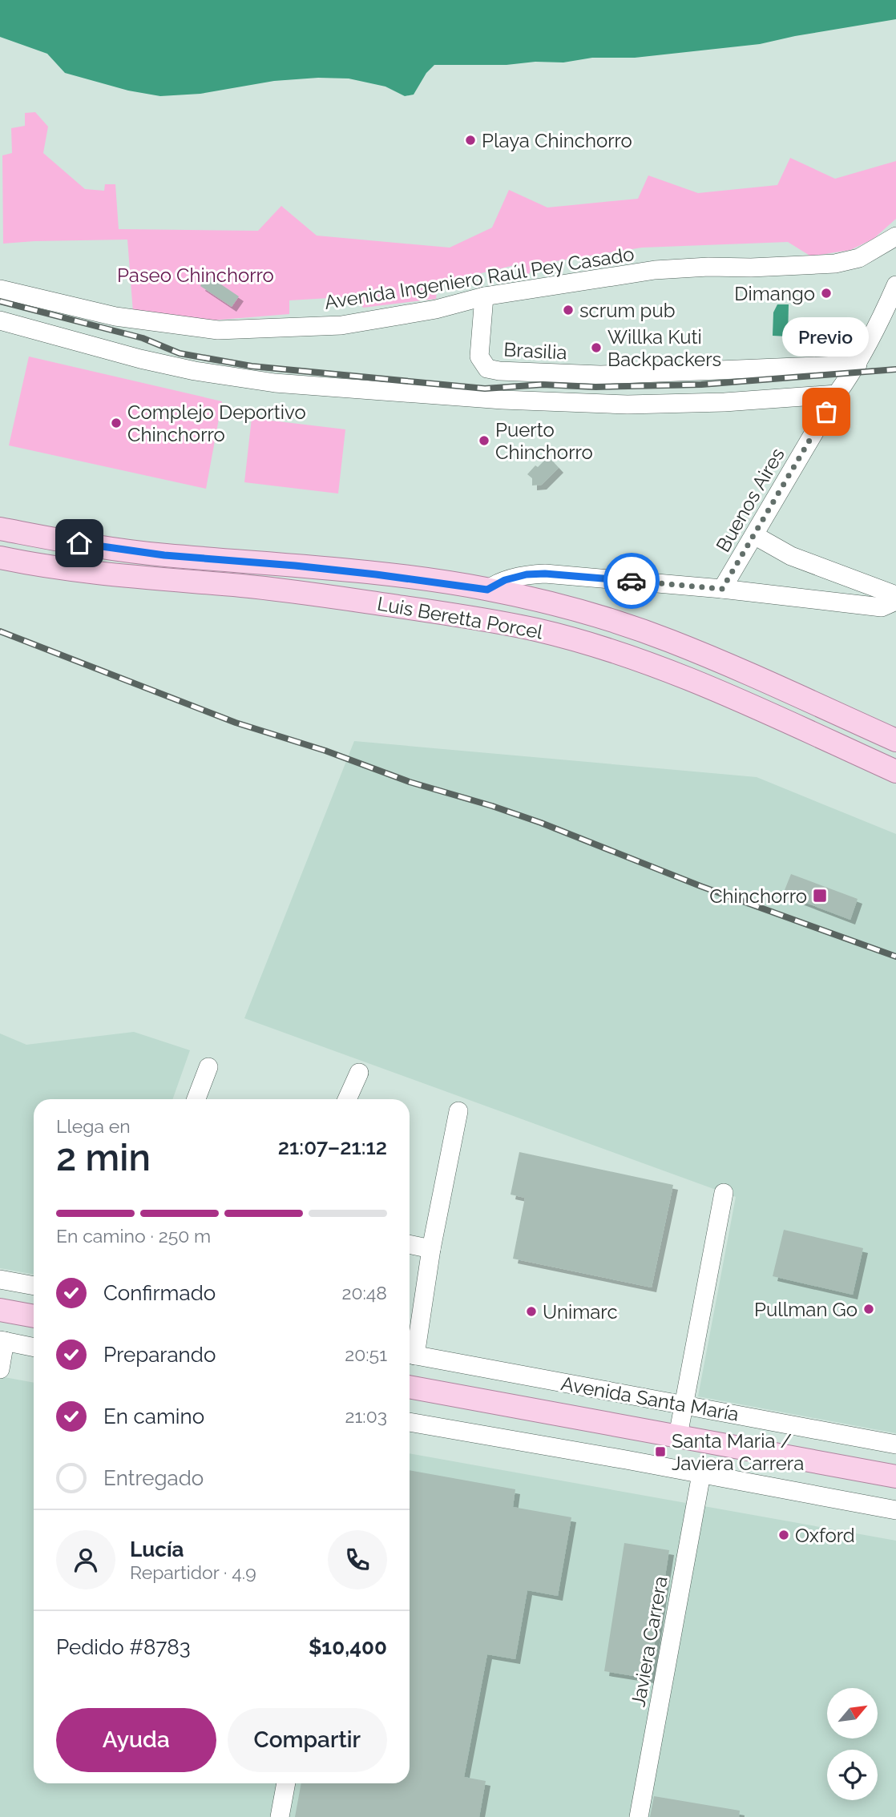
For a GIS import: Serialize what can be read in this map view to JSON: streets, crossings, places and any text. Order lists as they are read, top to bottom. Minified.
{"streets":{"main road":["Luis Beretta Porcel","Avenida Santa María"],"street":["Avenida Ingeniero Raúl Pey Casado","Brasilia","Buenos Aires","Javiera Carrera"]},"crossings":[["Avenida Ingeniero Raúl Pey Casado","Brasilia"],["Brasilia","Buenos Aires"]],"parks":["Paseo Chinchorro"],"places":{"other":["Playa Chinchorro","Dimango","scrum pub","Willka Kuti Backpackers","Previo","Complejo Deportivo Chinchorro","Puerto Chinchorro","Pullman Go","Unimarc","Oxford"],"transit":["Chinchorro","Santa Maria / Javiera Carrera"]},"north":"top right","page":{"bubble":"Previo","heading":["2 min","Llega en","21:07–21:12"],"panel":["Lucía","Repartidor · 4.9","Pedido #8783","$10,400"],"bar":"En camino · 250 m","list":[["Confirmado","20:48"],["Preparando","20:51"],["En camino","21:03"],"Entregado"],"buttons":["Ayuda","Compartir"]}}
